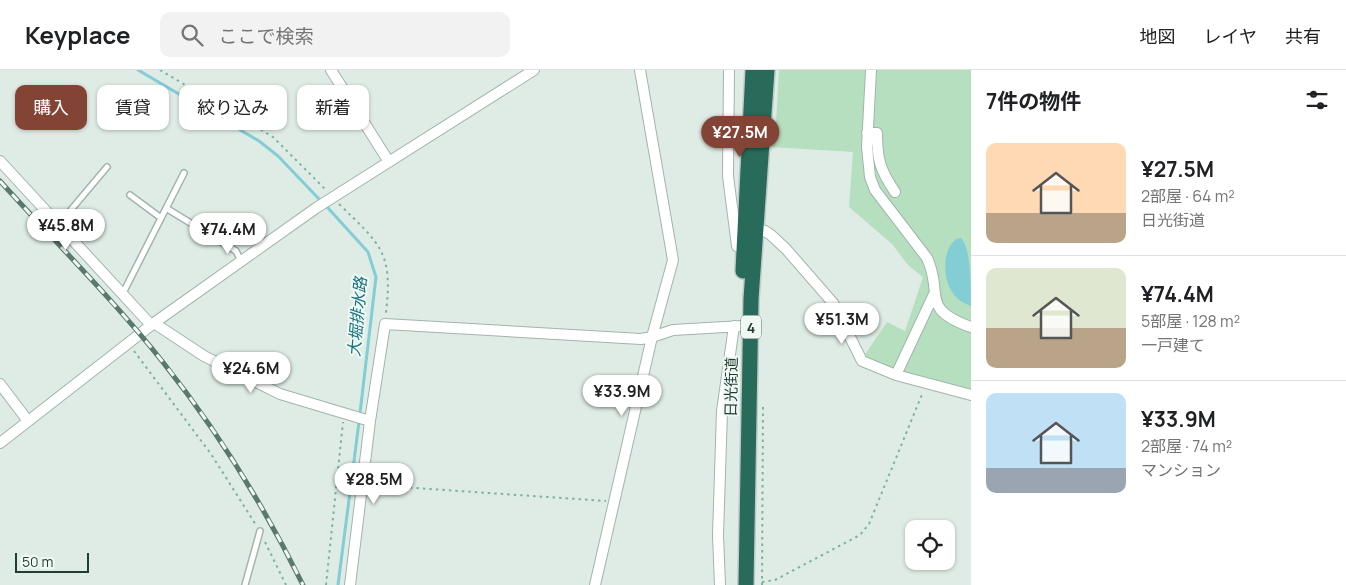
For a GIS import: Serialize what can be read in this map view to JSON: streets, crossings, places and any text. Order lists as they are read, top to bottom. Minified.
{"streets":{"highway":["4","日光街道"]},"water":["大堀排水路"],"scale_bar":"50 m","page":{"header":"Keyplace","search":"ここで検索","nav":["地図","レイヤ","共有"],"heading":"7件の物件","chip":["購入","賃貸","絞り込み","新着"],"price":["¥27.5M","¥45.8M","¥74.4M","¥51.3M","¥24.6M","¥33.9M","¥28.5M"],"list":[{"name":"¥27.5M","note":"2部屋 · 64 m² · 日光街道"},{"name":"¥74.4M","note":"5部屋 · 128 m² · 一戸建て"},{"name":"¥33.9M","note":"2部屋 · 74 m² · マンション"}],"scale":"50 m"}}
